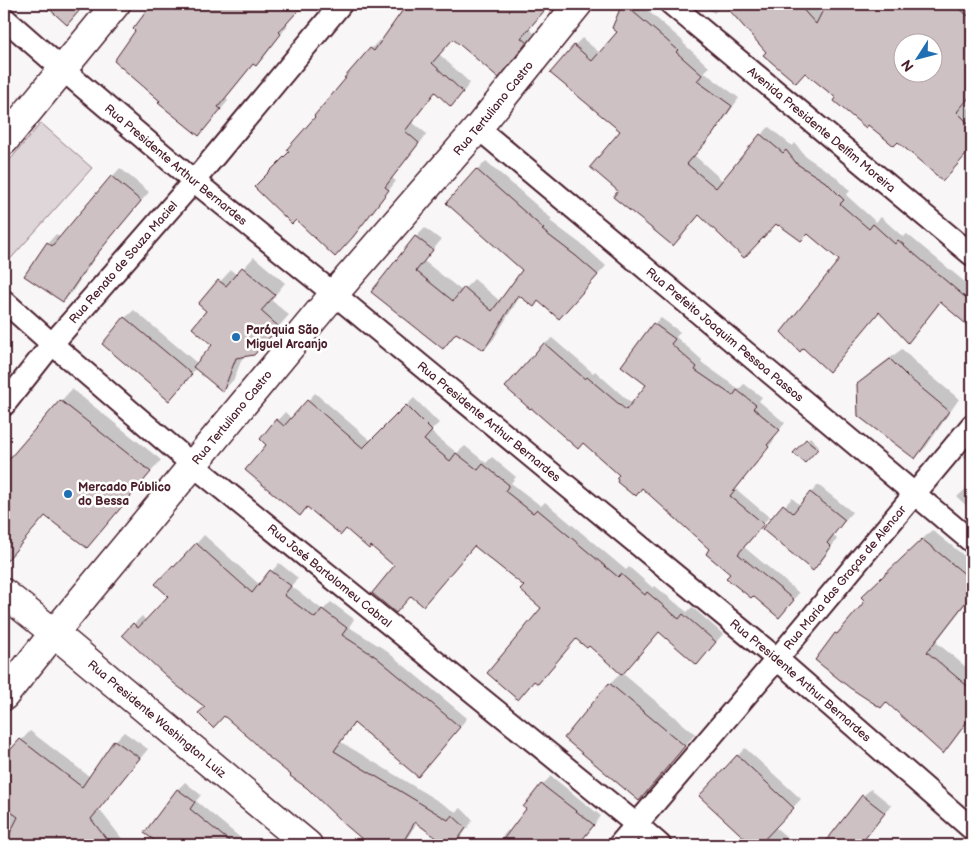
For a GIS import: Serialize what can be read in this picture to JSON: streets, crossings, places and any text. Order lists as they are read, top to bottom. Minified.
{"streets":{"street":["Rua Tertuliano Castro","Avenida Presidente Delfim Moreira","Rua Presidente Arthur Bernardes","Rua Renato de Souza Maciel","Rua Prefeito Joaquim Pessoa Passos","Rua José Bartolomeu Cabral","Rua Maria das Graças de Alencar","Rua Presidente Washington Luiz"]},"crossings":[["Rua Tertuliano Castro","Rua Presidente Arthur Bernardes"],["Rua Tertuliano Castro","Rua Prefeito Joaquim Pessoa Passos"],["Rua Tertuliano Castro","Rua José Bartolomeu Cabral"],["Rua Tertuliano Castro","Rua Presidente Washington Luiz"],["Rua Presidente Arthur Bernardes","Rua Renato de Souza Maciel"],["Rua Presidente Arthur Bernardes","Rua Maria das Graças de Alencar"],["Rua Renato de Souza Maciel","Rua José Bartolomeu Cabral"],["Rua Prefeito Joaquim Pessoa Passos","Rua Maria das Graças de Alencar"],["Rua José Bartolomeu Cabral","Rua Maria das Graças de Alencar"]],"places":["Paróquia São Miguel Arcanjo","Mercado Público do Bessa"],"north":"bottom left"}
